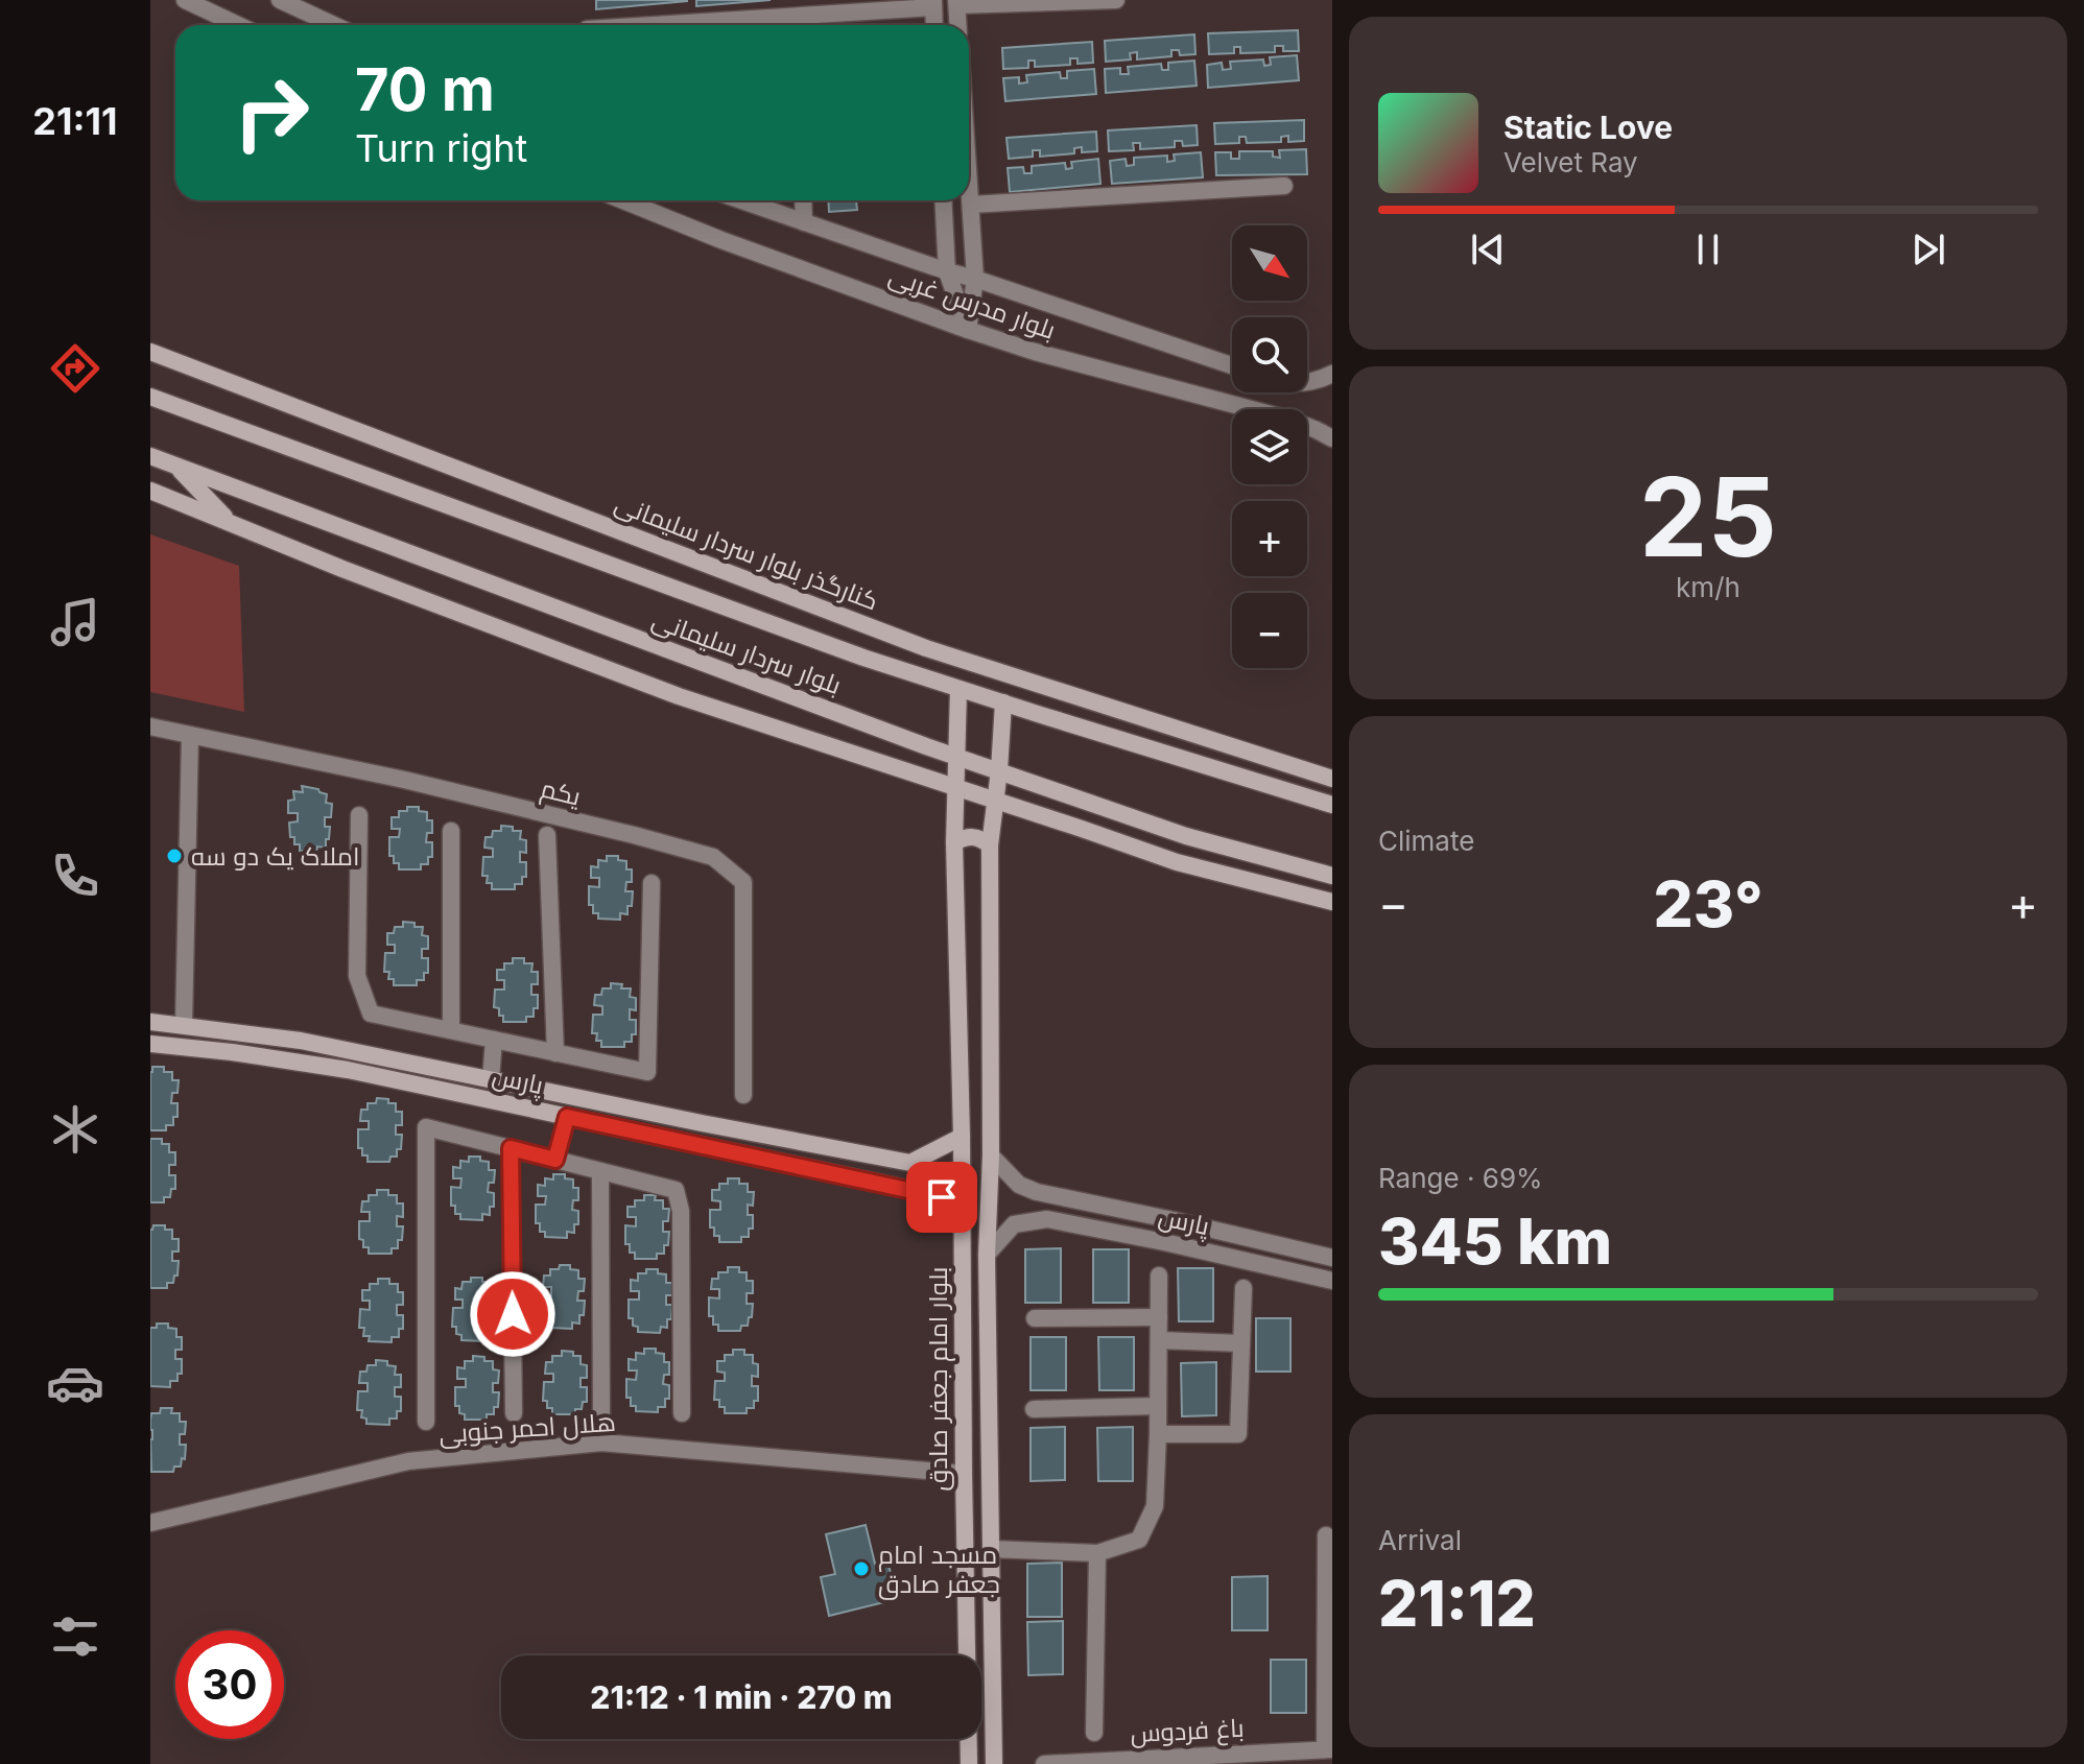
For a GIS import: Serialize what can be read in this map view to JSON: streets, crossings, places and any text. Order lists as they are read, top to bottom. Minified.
{"streets":{"street":["بلوار مدرس غربی","کنارگذر بلوار سردار سلیمانی","بلوار سردار سلیمانی","یکم","پارس","بلوار امام جعفر صادق","هلال احمر جنوبی","باغ فردوس"]},"crossings":[["بلوار سردار سلیمانی","بلوار امام جعفر صادق"],["پارس","بلوار امام جعفر صادق"],["بلوار امام جعفر صادق","هلال احمر جنوبی"]],"places":["املاک یک دو سه","مسجد امام جعفر صادق"],"north":"bottom right","page":{"tabs":"21:11","turn":["70 m","Turn right"],"song":["Static Love","Velvet Ray"],"map_buttons":["+","−"],"tile":[["25","km/h"],"Climate",["Range · 69%","345 km"],["Arrival","21:12"]],"heat":["−","23°","+"],"limit":"30","trip":"21:12 · 1 min · 270 m"}}
